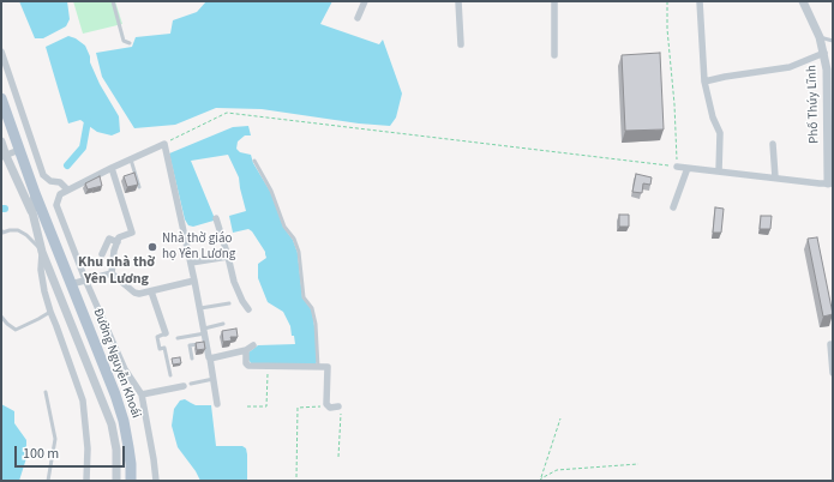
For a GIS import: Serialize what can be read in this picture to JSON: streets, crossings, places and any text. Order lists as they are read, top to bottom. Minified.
{"streets":{"main road":["Đường Nguyễn Khoái"],"street":["Phố Thúy Lĩnh"]},"districts":["Khu nhà thờ Yên Lương"],"places":["Nhà thờ giáo họ Yên Lương"],"scale_bar":"100 m"}
